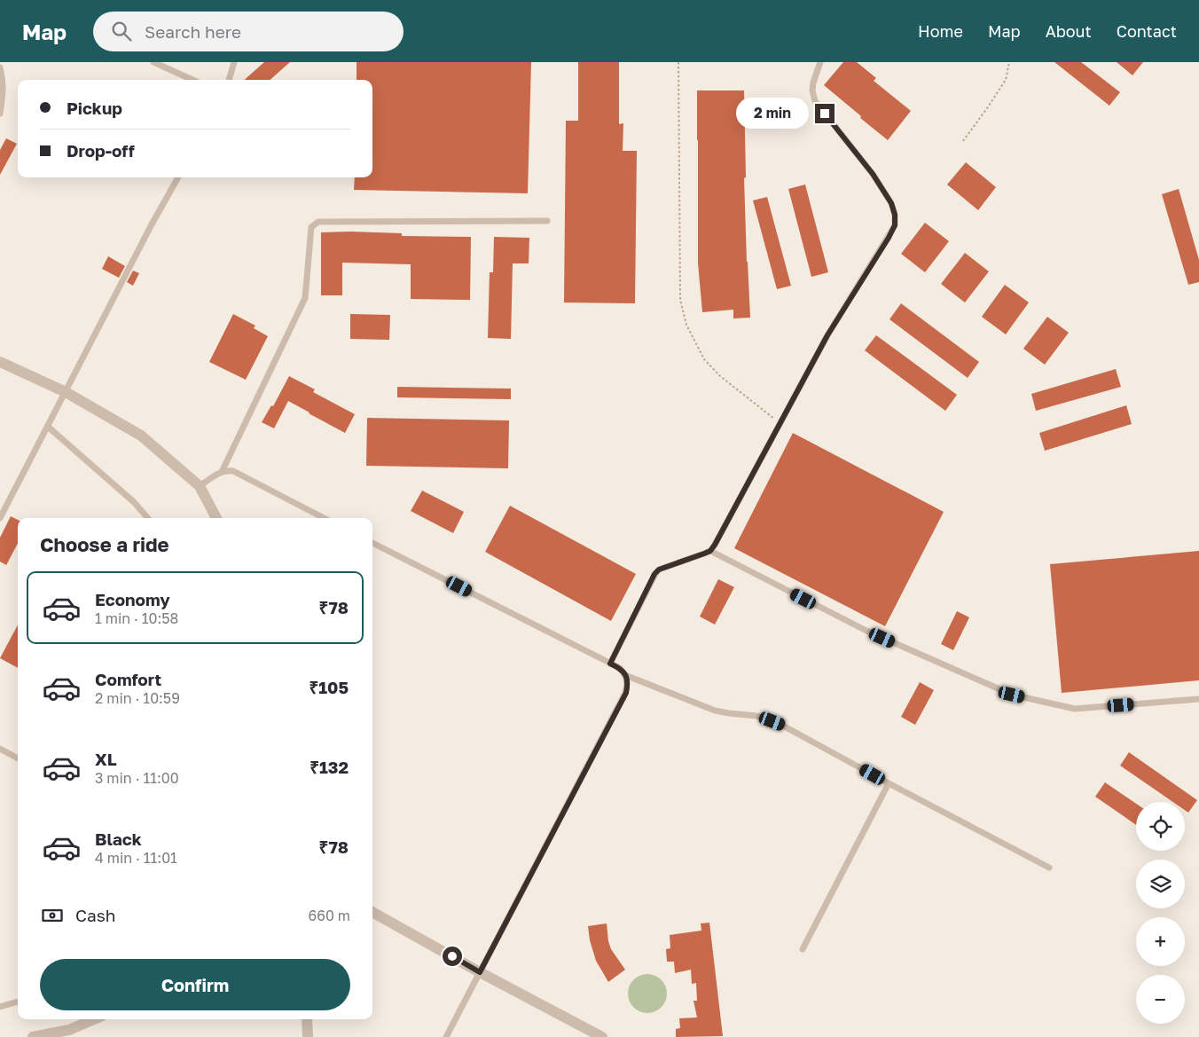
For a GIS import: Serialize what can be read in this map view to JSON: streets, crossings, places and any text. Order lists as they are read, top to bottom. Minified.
{"page":{"header":"Map","search":"Search here","nav":["Home","Map","About","Contact"],"banner":["Pickup","Drop-off"],"bubble":"2 min","heading":"Choose a ride","list":[{"name":"Economy","note":"1 min · 10:58","value":"₹78"},{"name":"Comfort","note":"2 min · 10:59","value":"₹105"},{"name":"XL","note":"3 min · 11:00","value":"₹132"},{"name":"Black","note":"4 min · 11:01","value":"₹78"}],"map_buttons":["+","−"],"pay":["Cash","660 m"],"buttons":"Confirm"}}
